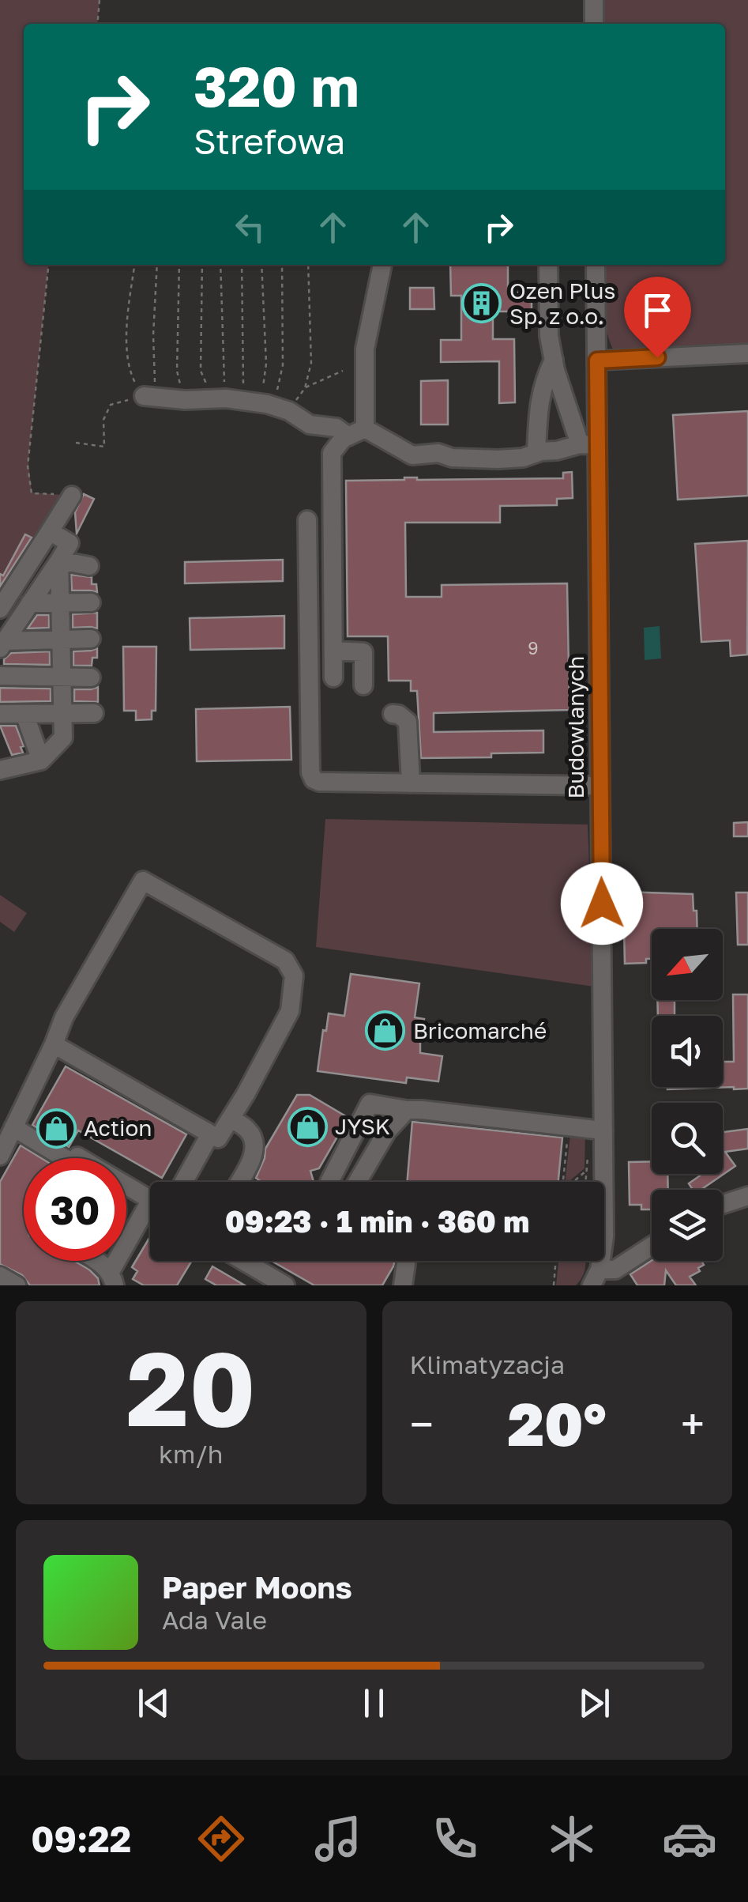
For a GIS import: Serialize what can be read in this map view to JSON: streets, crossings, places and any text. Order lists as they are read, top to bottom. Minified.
{"streets":{"street":["Budowlanych"]},"places":{"building":["Ozen Plus Sp. z o.o."],"shop":["Bricomarché","JYSK","Action"]},"house_numbers":["9"],"north":"bottom left","page":{"turn":["320 m","Strefowa"],"limit":"30","trip":"09:23 · 1 min · 360 m","tile":[["20","km/h"],"Klimatyzacja"],"heat":["−","20°","+"],"song":["Paper Moons","Ada Vale"],"tabs":"09:22"}}
